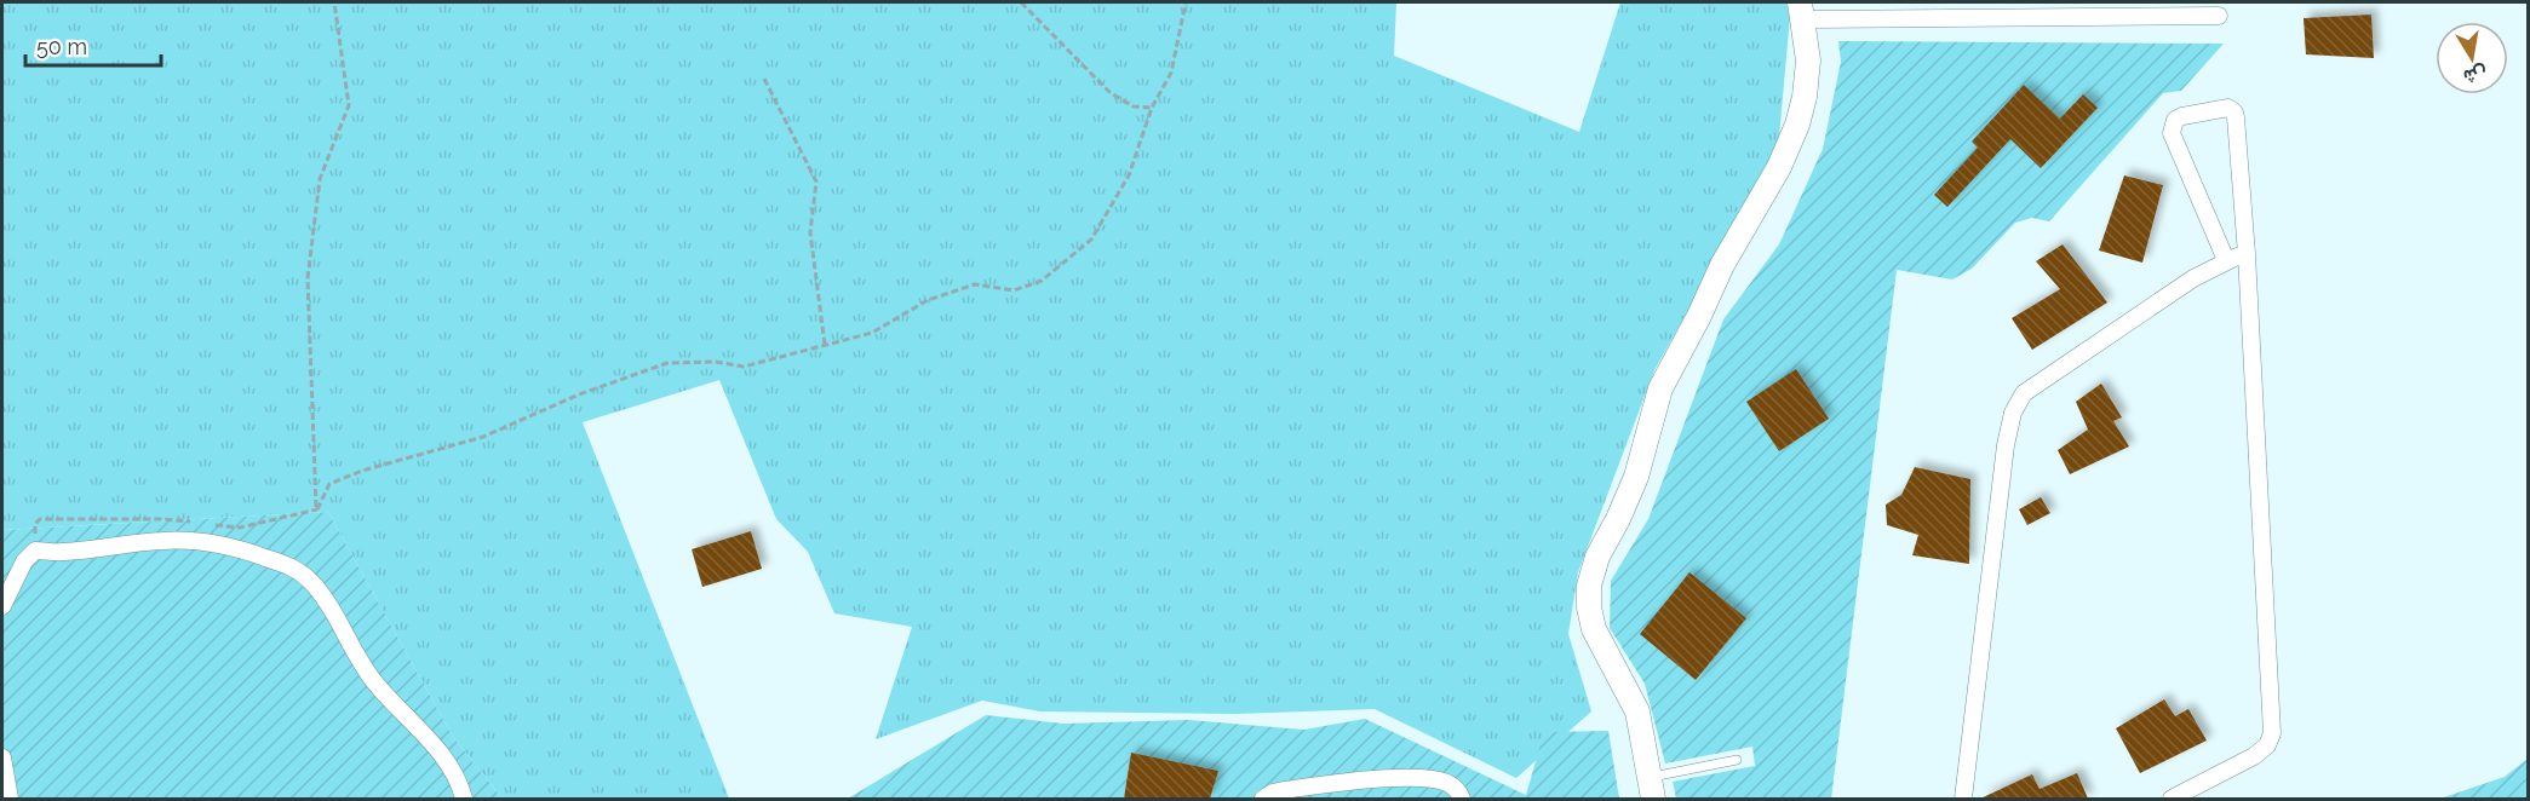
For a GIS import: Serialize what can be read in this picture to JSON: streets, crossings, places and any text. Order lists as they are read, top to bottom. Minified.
{"scale_bar":"50 m","north":"bottom"}
